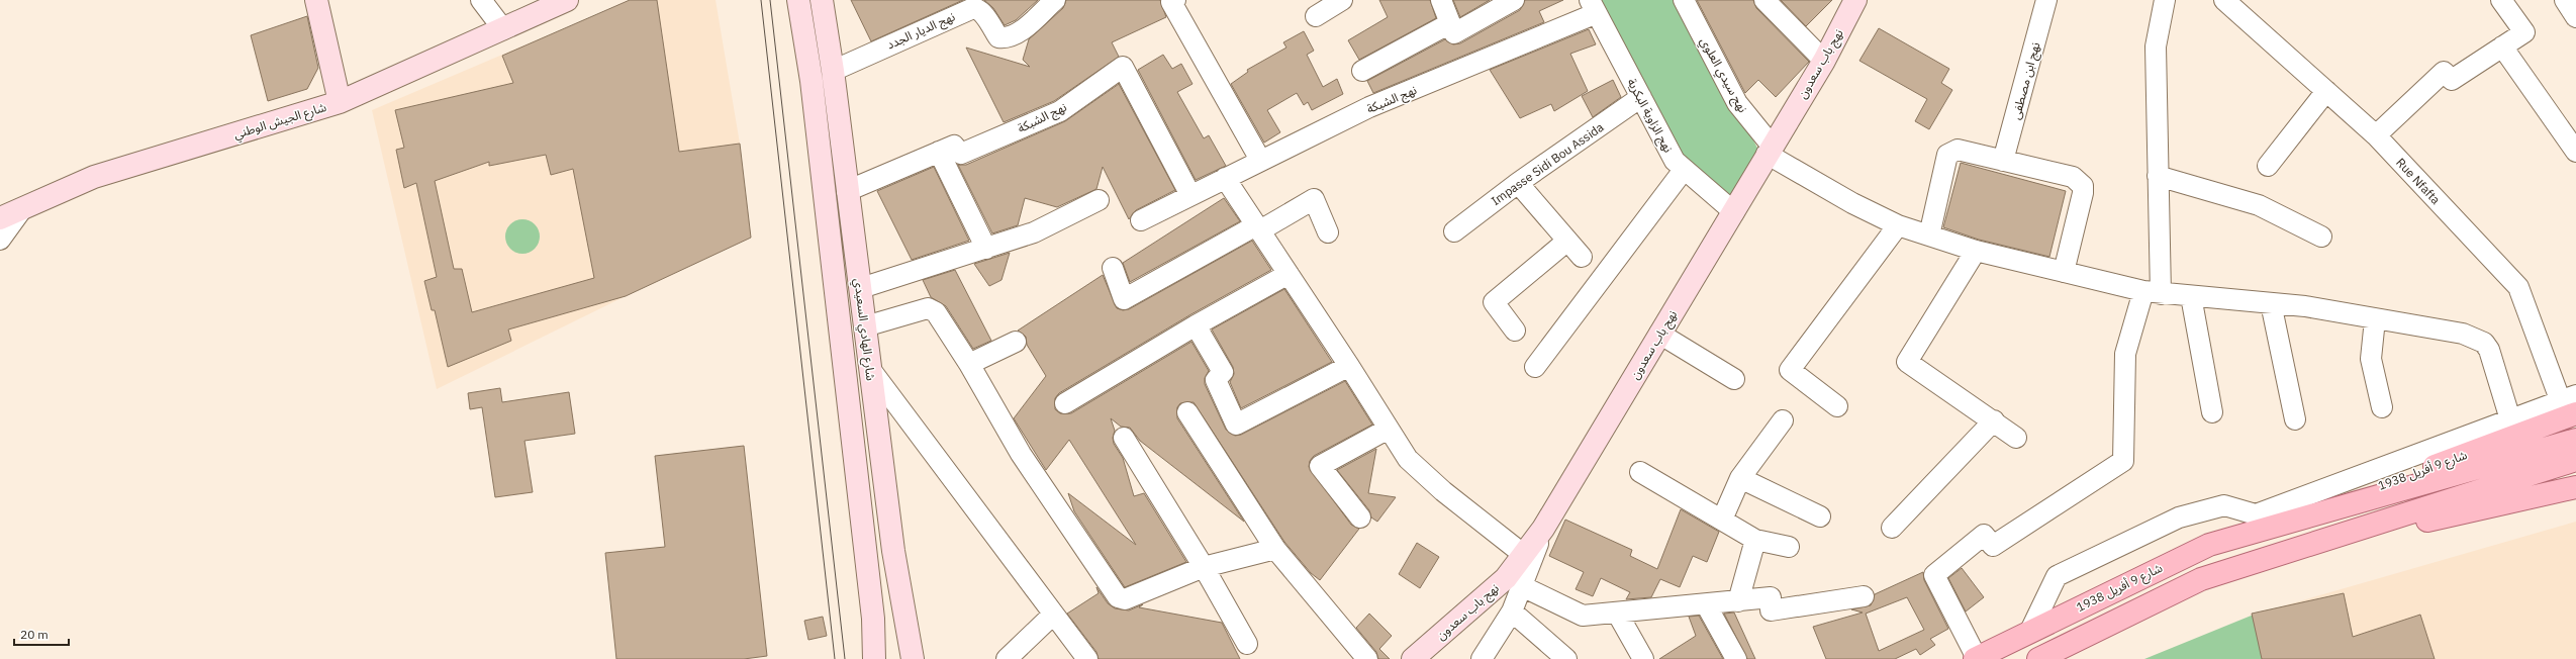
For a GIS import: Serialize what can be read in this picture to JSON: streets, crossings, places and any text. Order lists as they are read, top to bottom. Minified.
{"streets":{"main road":["نهج باب سعدون","شارع الجيش الوطني","شارع الهادي السعيدي","شارع 9 أفريل 1938"],"street":["نهج الديار الجدد","نهج سيدي العلوي","نهج ابن مصطفى","نهج الشبكة","نهج الزاوية البكرية","Impasse Sidi Bou Assida","Rue Nfafta"]},"crossings":[["نهج الديار الجدد","شارع الهادي السعيدي"],["نهج باب سعدون","نهج سيدي العلوي"],["نهج باب سعدون","نهج الزاوية البكرية"],["نهج الشبكة","نهج الزاوية البكرية"],["نهج الشبكة","شارع الهادي السعيدي"],["نهج الزاوية البكرية","Impasse Sidi Bou Assida"]],"scale_bar":"20 m"}
